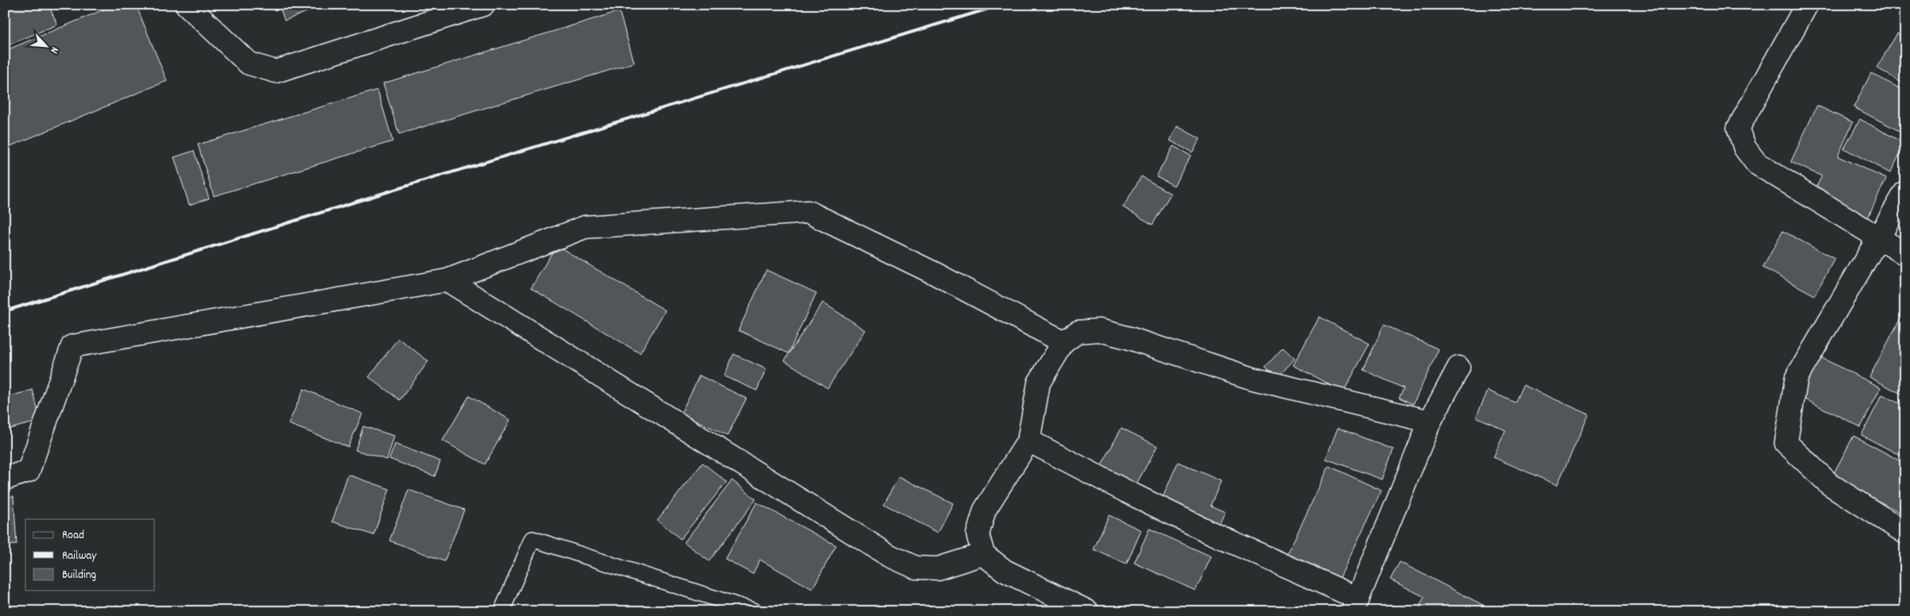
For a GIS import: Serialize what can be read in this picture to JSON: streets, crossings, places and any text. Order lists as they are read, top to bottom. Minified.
{"legend":["Road","Railway","Building"],"north":"bottom right"}
